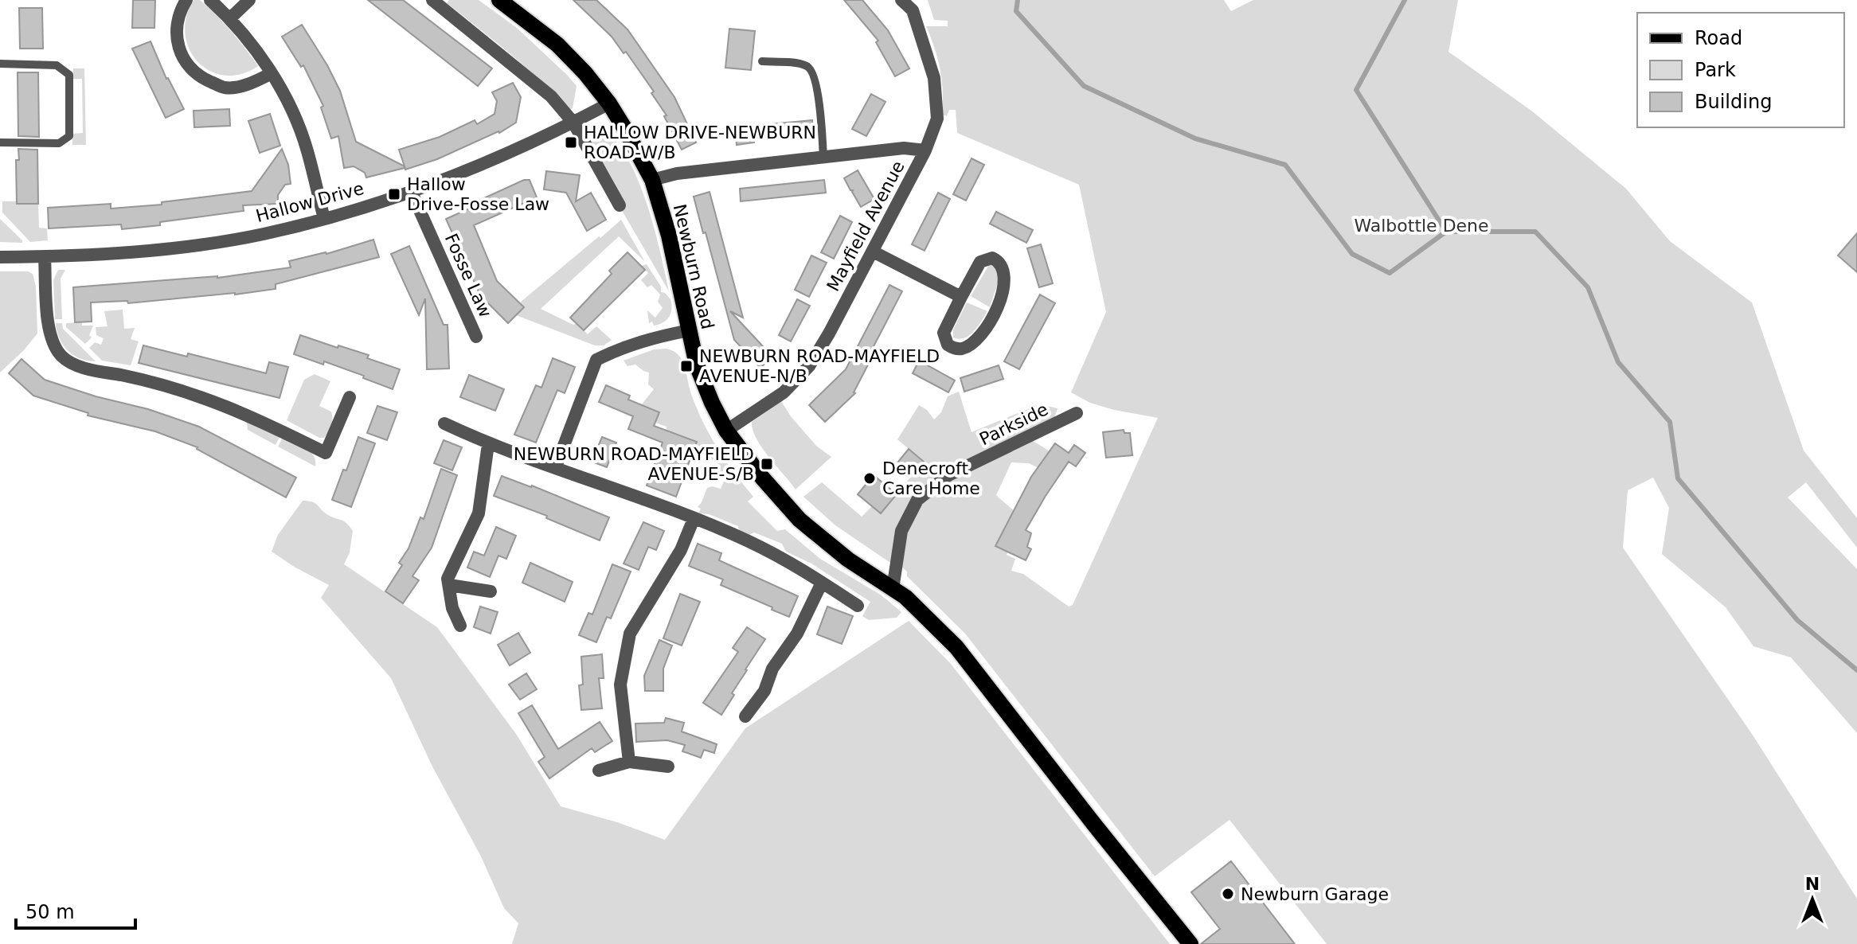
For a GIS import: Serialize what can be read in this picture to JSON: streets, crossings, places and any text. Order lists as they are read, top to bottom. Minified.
{"streets":{"main road":["Newburn Road"],"street":["Hallow Drive","Mayfield Avenue","Fosse Law","Parkside"]},"crossings":[["Hallow Drive","Newburn Road"],["Hallow Drive","Fosse Law"],["Mayfield Avenue","Newburn Road"],["Newburn Road","Parkside"]],"parks":["Walbottle Dene"],"places":{"transit":["HALLOW DRIVE-NEWBURN ROAD-W/B","Hallow Drive-Fosse Law","NEWBURN ROAD-MAYFIELD AVENUE-N/B","NEWBURN ROAD-MAYFIELD AVENUE-S/B"],"other":["Denecroft Care Home","Newburn Garage"]},"legend":["Road","Park","Building"],"scale_bar":"50 m","north":"top"}
